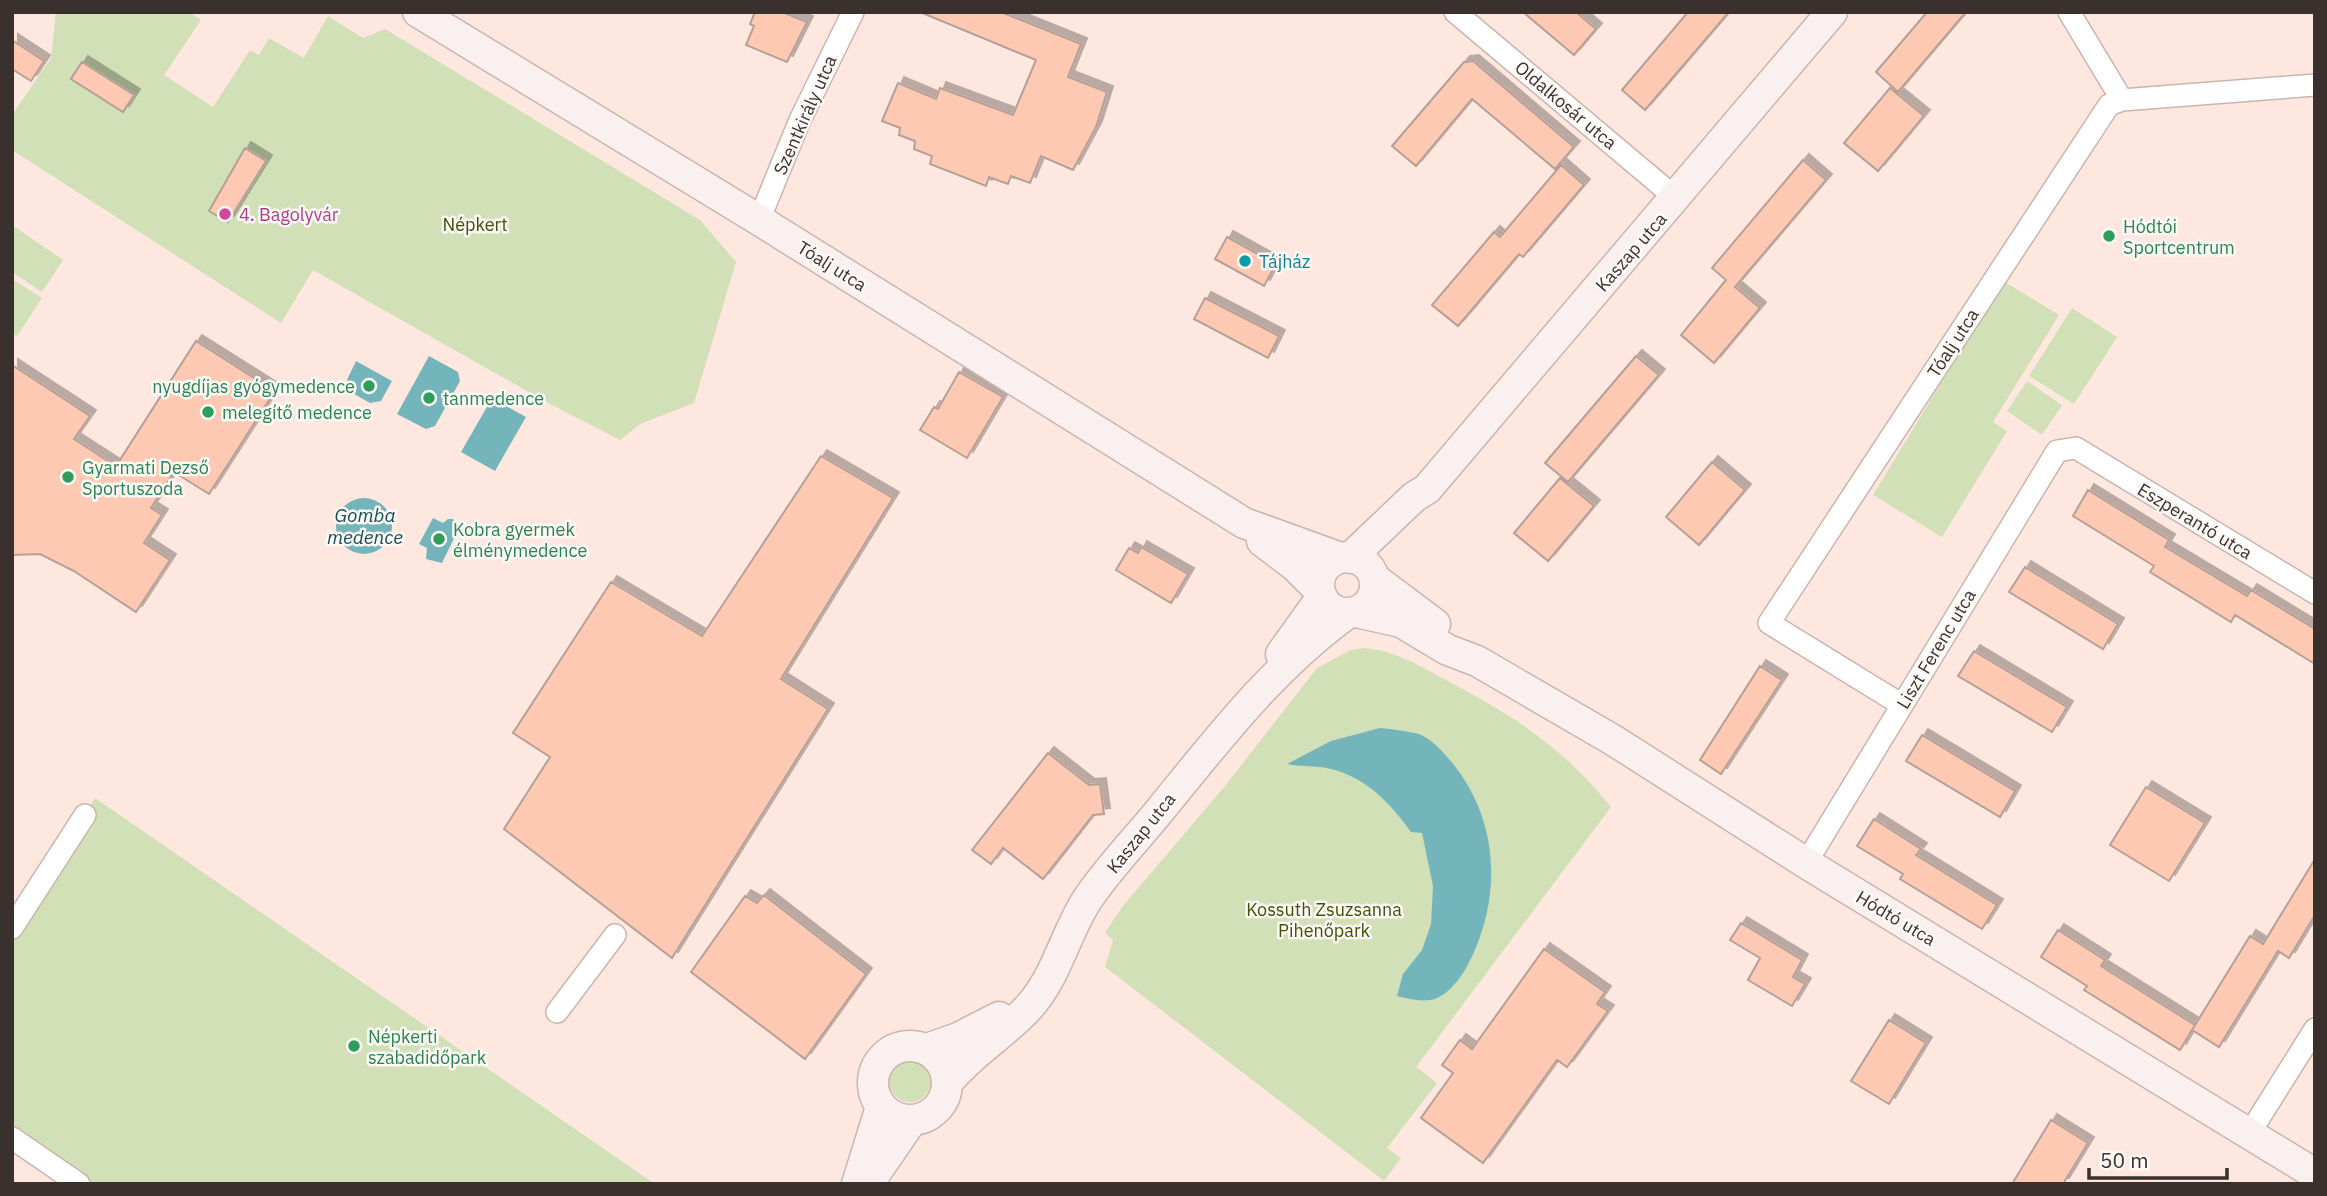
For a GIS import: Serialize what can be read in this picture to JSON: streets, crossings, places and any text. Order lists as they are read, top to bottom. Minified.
{"streets":{"street":["Oldalkosár utca","Szentkirály utca","Kaszap utca","Tóalj utca","Eszperantó utca","Liszt Ferenc utca","Hódtó utca"]},"crossings":[["Oldalkosár utca","Kaszap utca"],["Szentkirály utca","Tóalj utca"],["Kaszap utca","Tóalj utca"],["Kaszap utca","Hódtó utca"],["Tóalj utca","Liszt Ferenc utca"],["Tóalj utca","Hódtó utca"],["Eszperantó utca","Liszt Ferenc utca"],["Liszt Ferenc utca","Hódtó utca"]],"water":["Gomba medence"],"parks":["Népkert","Kossuth Zsuzsanna Pihenőpark"],"places":["4. Bagolyvár","Hódtói Sportcentrum","Tájház","nyugdíjas gyógymedence","tanmedence","melegítő medence","Gyarmati Dezső Sportuszoda","Kobra gyermek élménymedence","Népkerti szabadidőpark"],"scale_bar":"50 m"}
